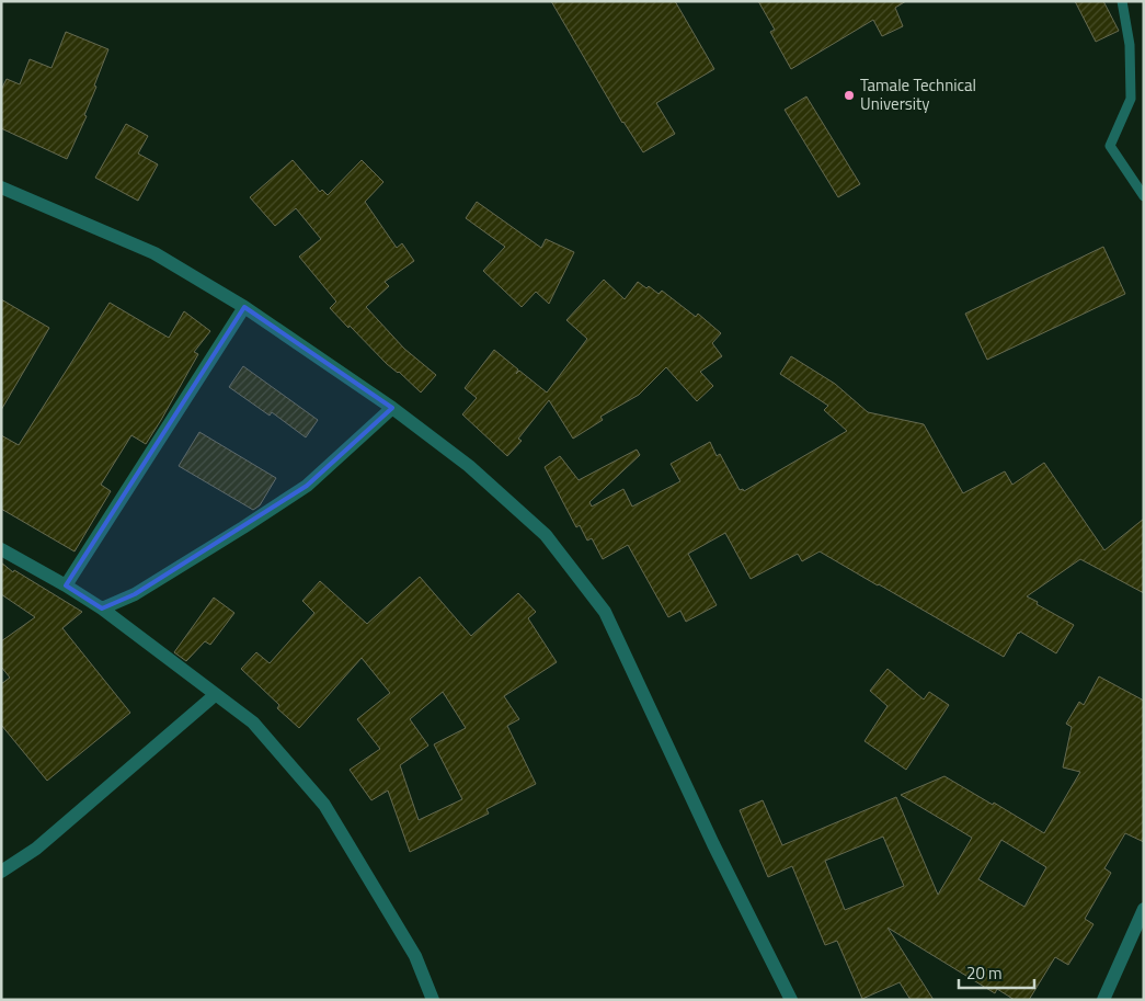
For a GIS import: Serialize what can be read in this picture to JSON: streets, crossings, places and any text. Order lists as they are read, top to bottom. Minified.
{"places":["Tamale Technical University"],"scale_bar":"20 m"}
